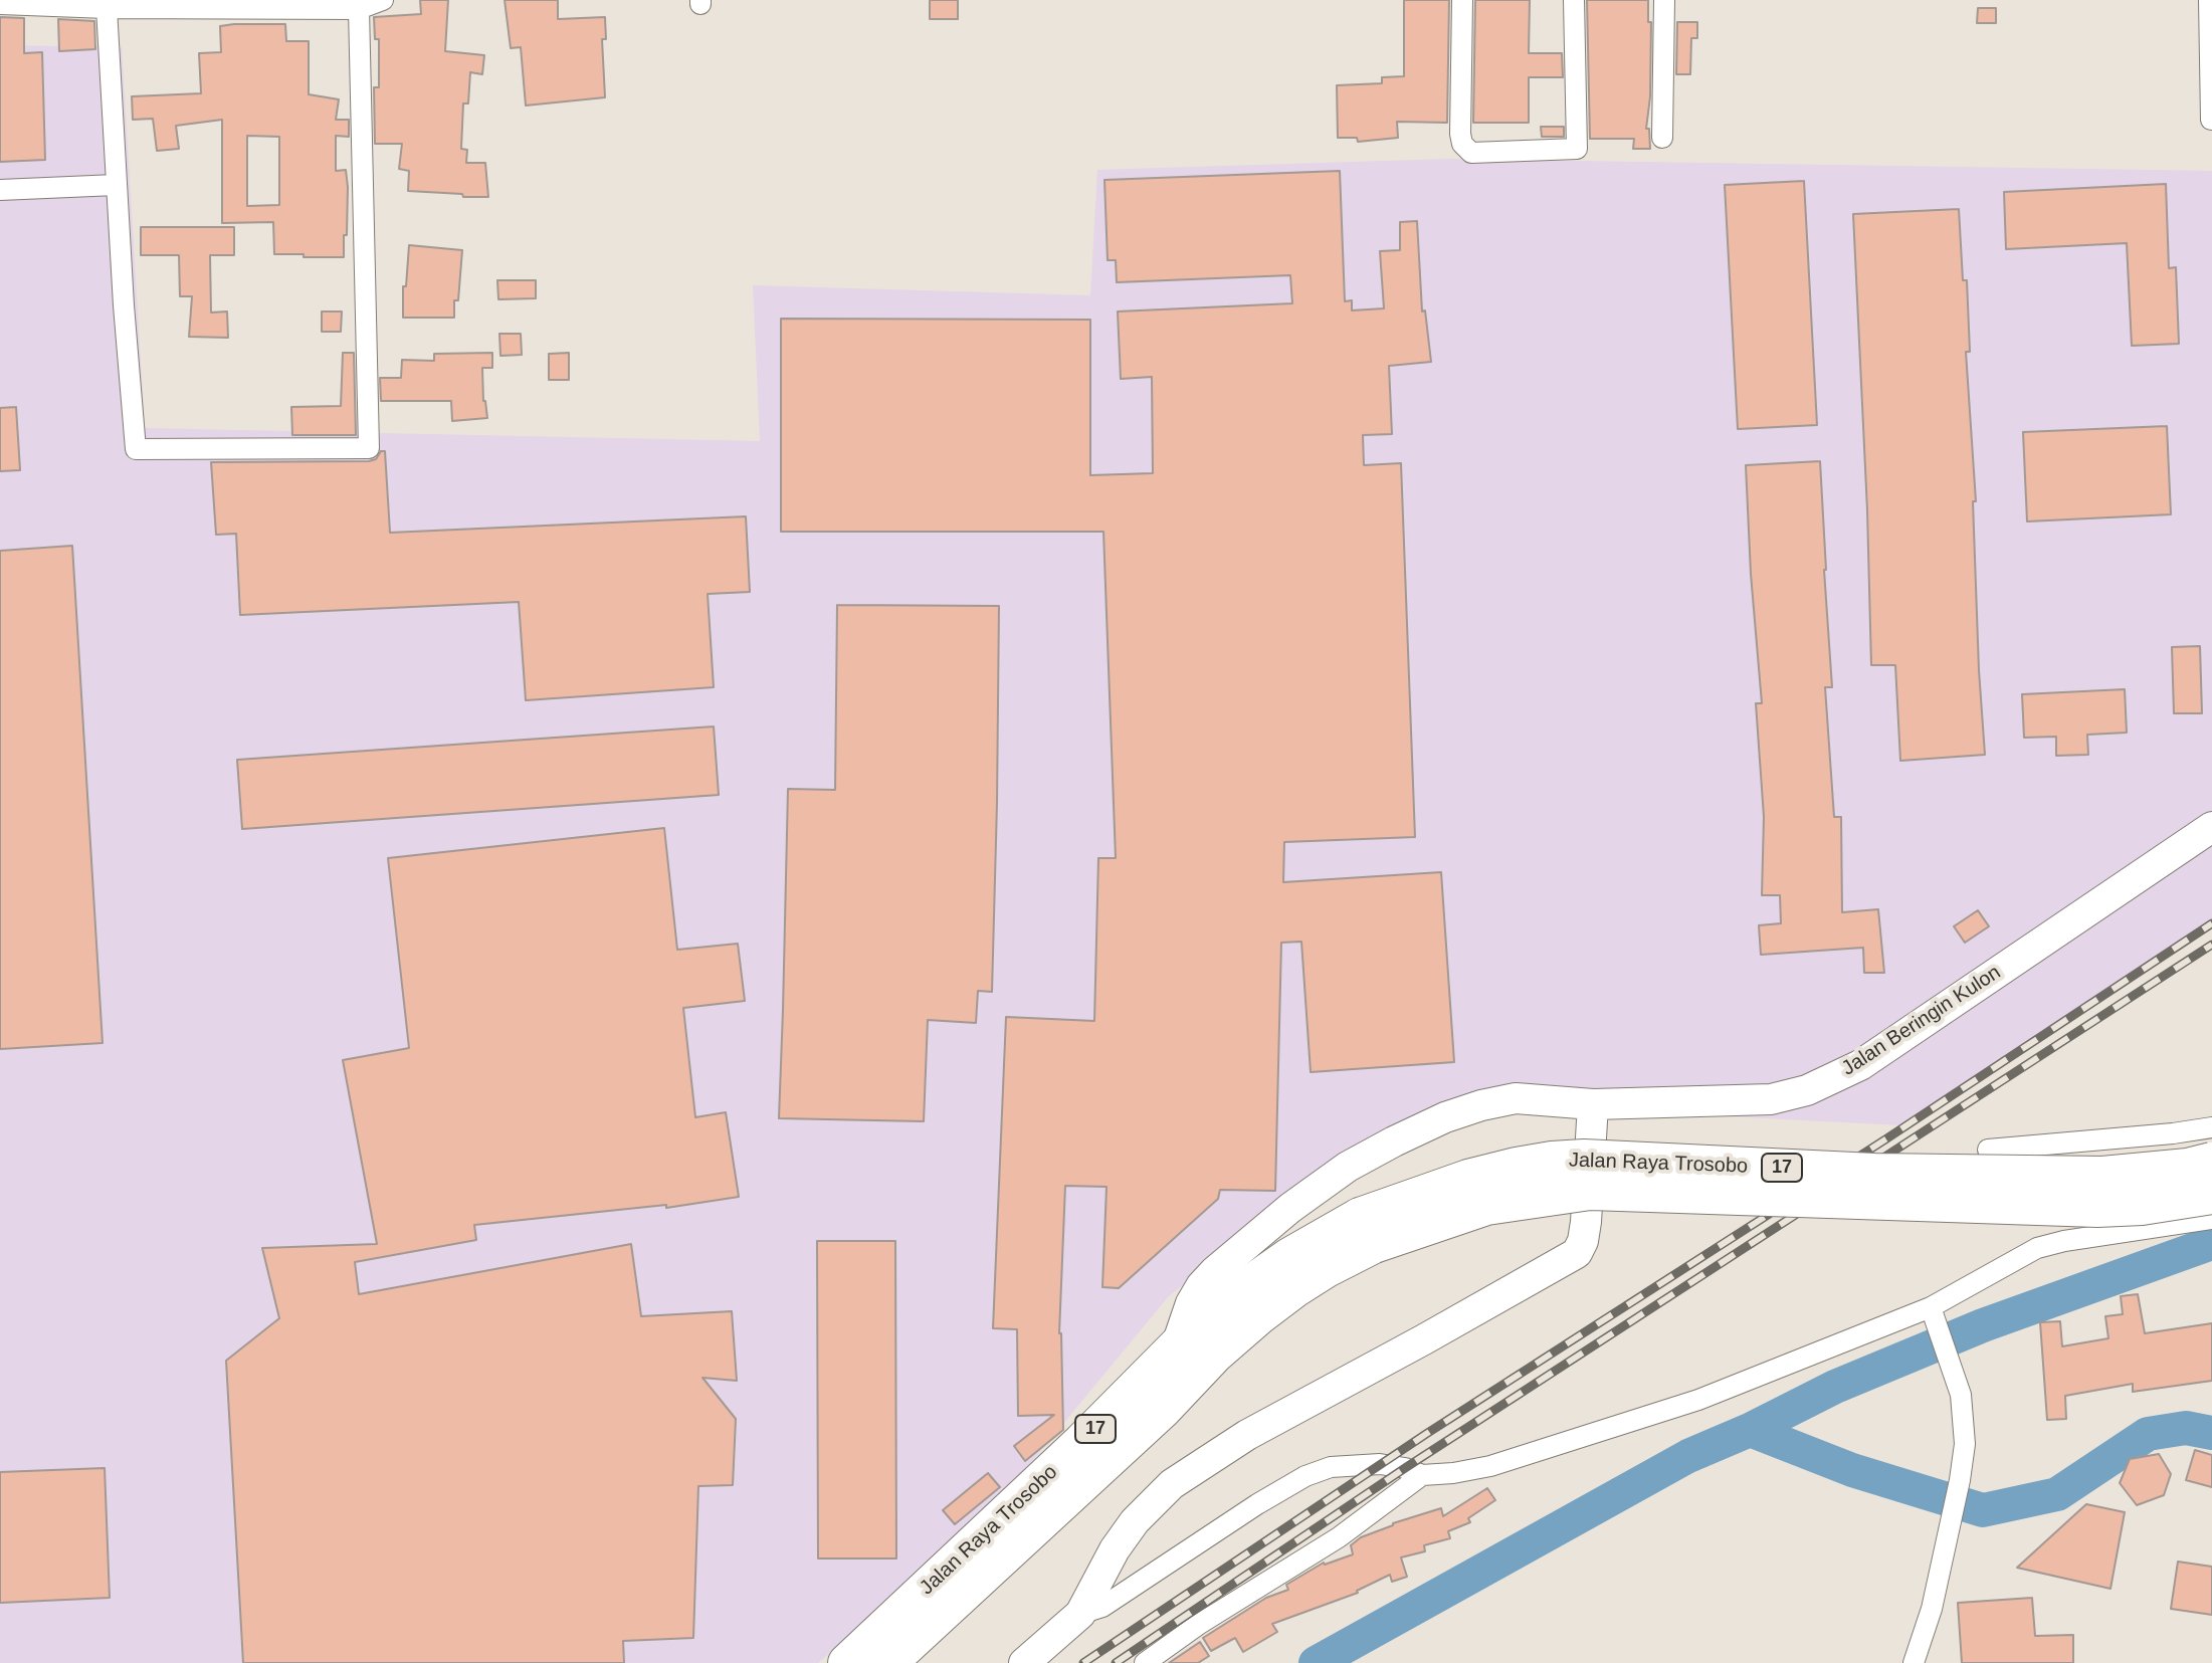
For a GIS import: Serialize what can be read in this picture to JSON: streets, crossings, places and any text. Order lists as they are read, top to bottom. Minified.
{"streets":{"highway":["Jalan Raya Trosobo","17"],"street":["Jalan Beringin Kulon"]},"crossings":[["Jalan Beringin Kulon","Jalan Raya Trosobo"]]}
